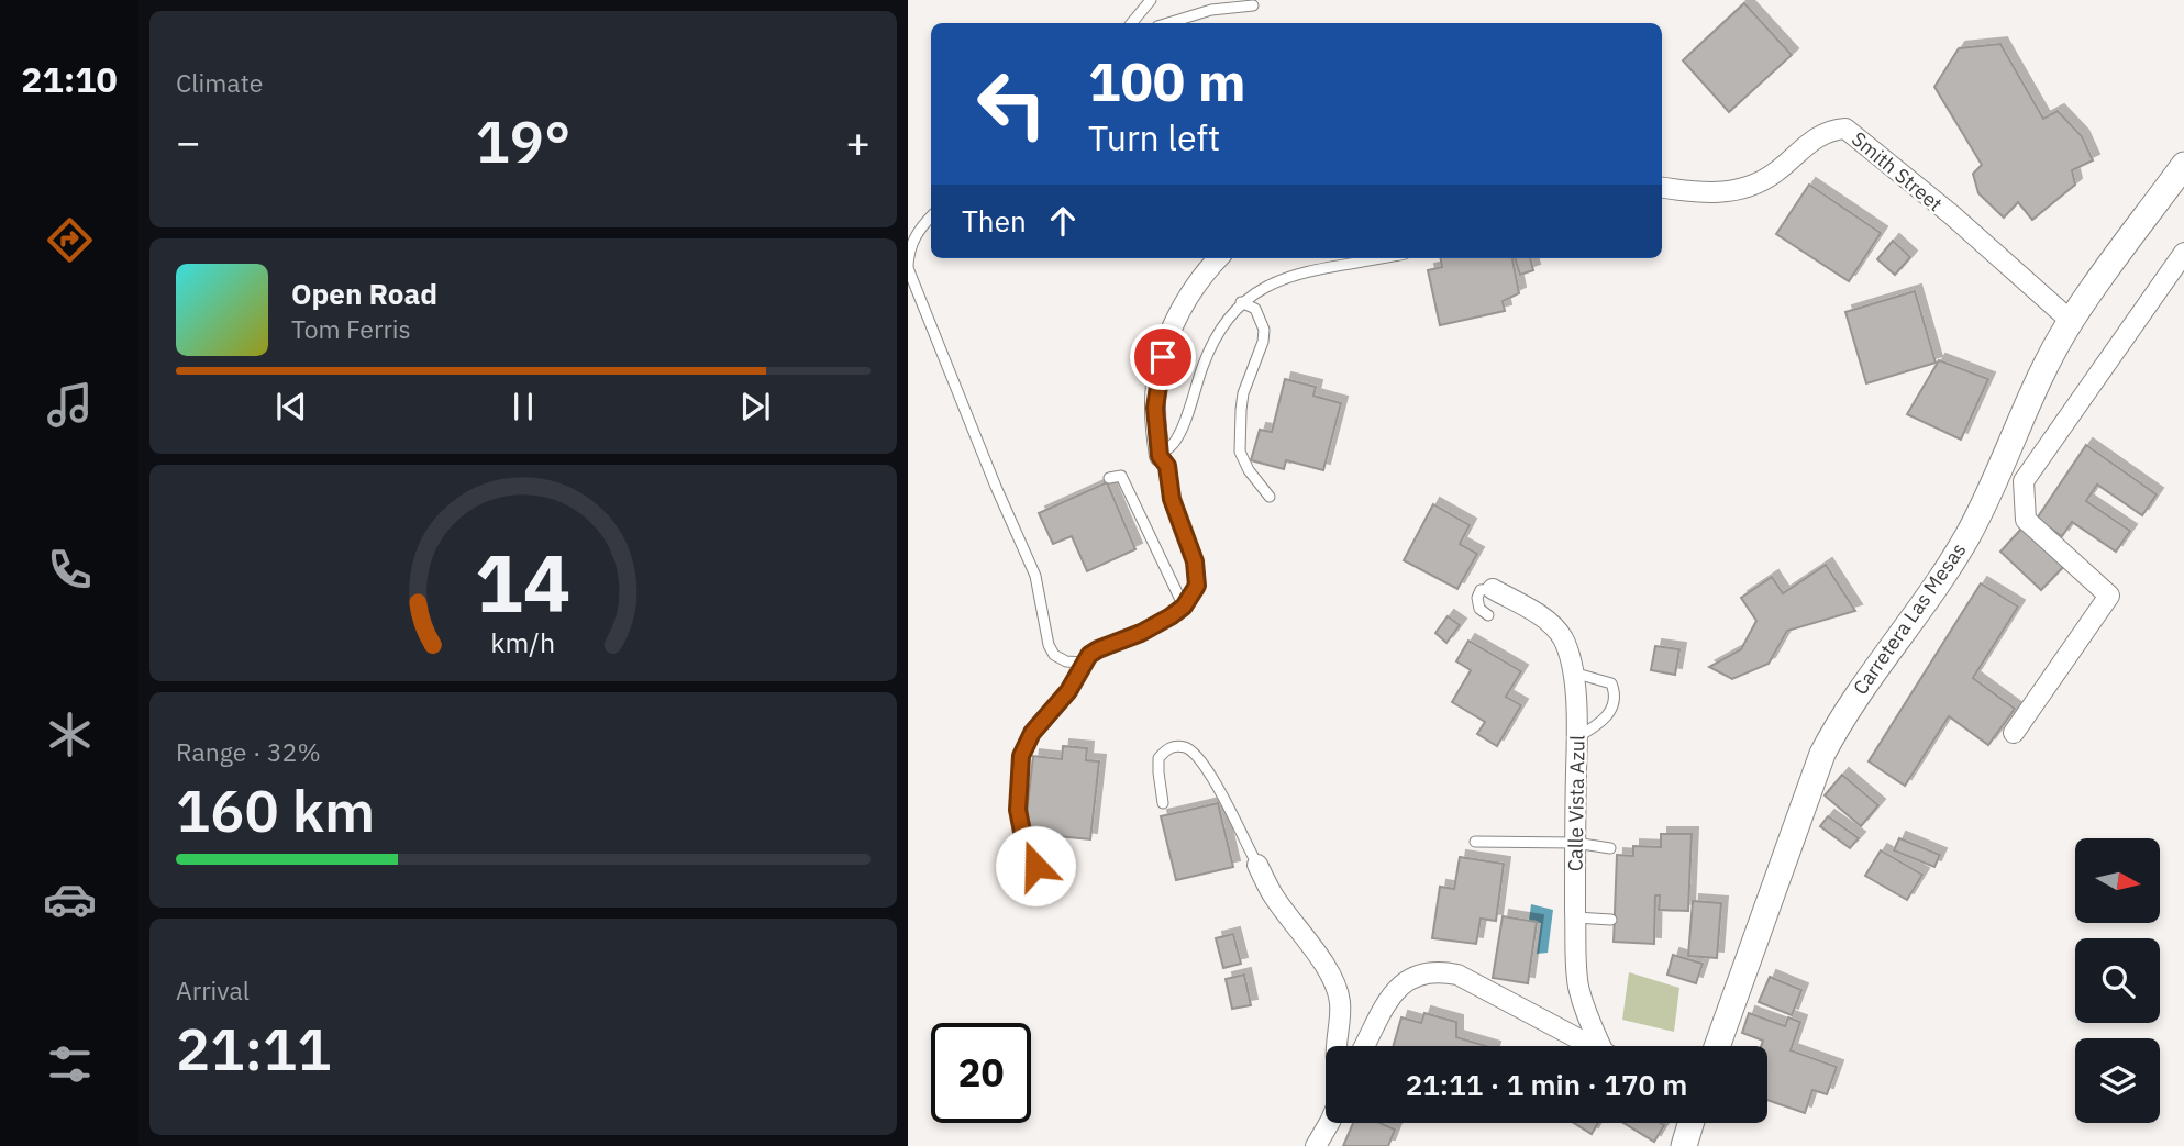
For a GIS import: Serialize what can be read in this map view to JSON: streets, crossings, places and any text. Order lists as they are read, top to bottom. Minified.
{"streets":{"street":["Smith Street","Carretera Las Mesas","Calle Vista Azul"]},"crossings":[["Smith Street","Carretera Las Mesas"]],"north":"right","page":{"tabs":"21:10","tile":["Climate",["Range · 32%","160 km"],["Arrival","21:11"]],"turn":["100 m","Turn left"],"heat":["−","19°","+"],"then":"Then","song":["Open Road","Tom Ferris"],"limit":"20","trip":"21:11 · 1 min · 170 m","gauge":["14","km/h"]}}
